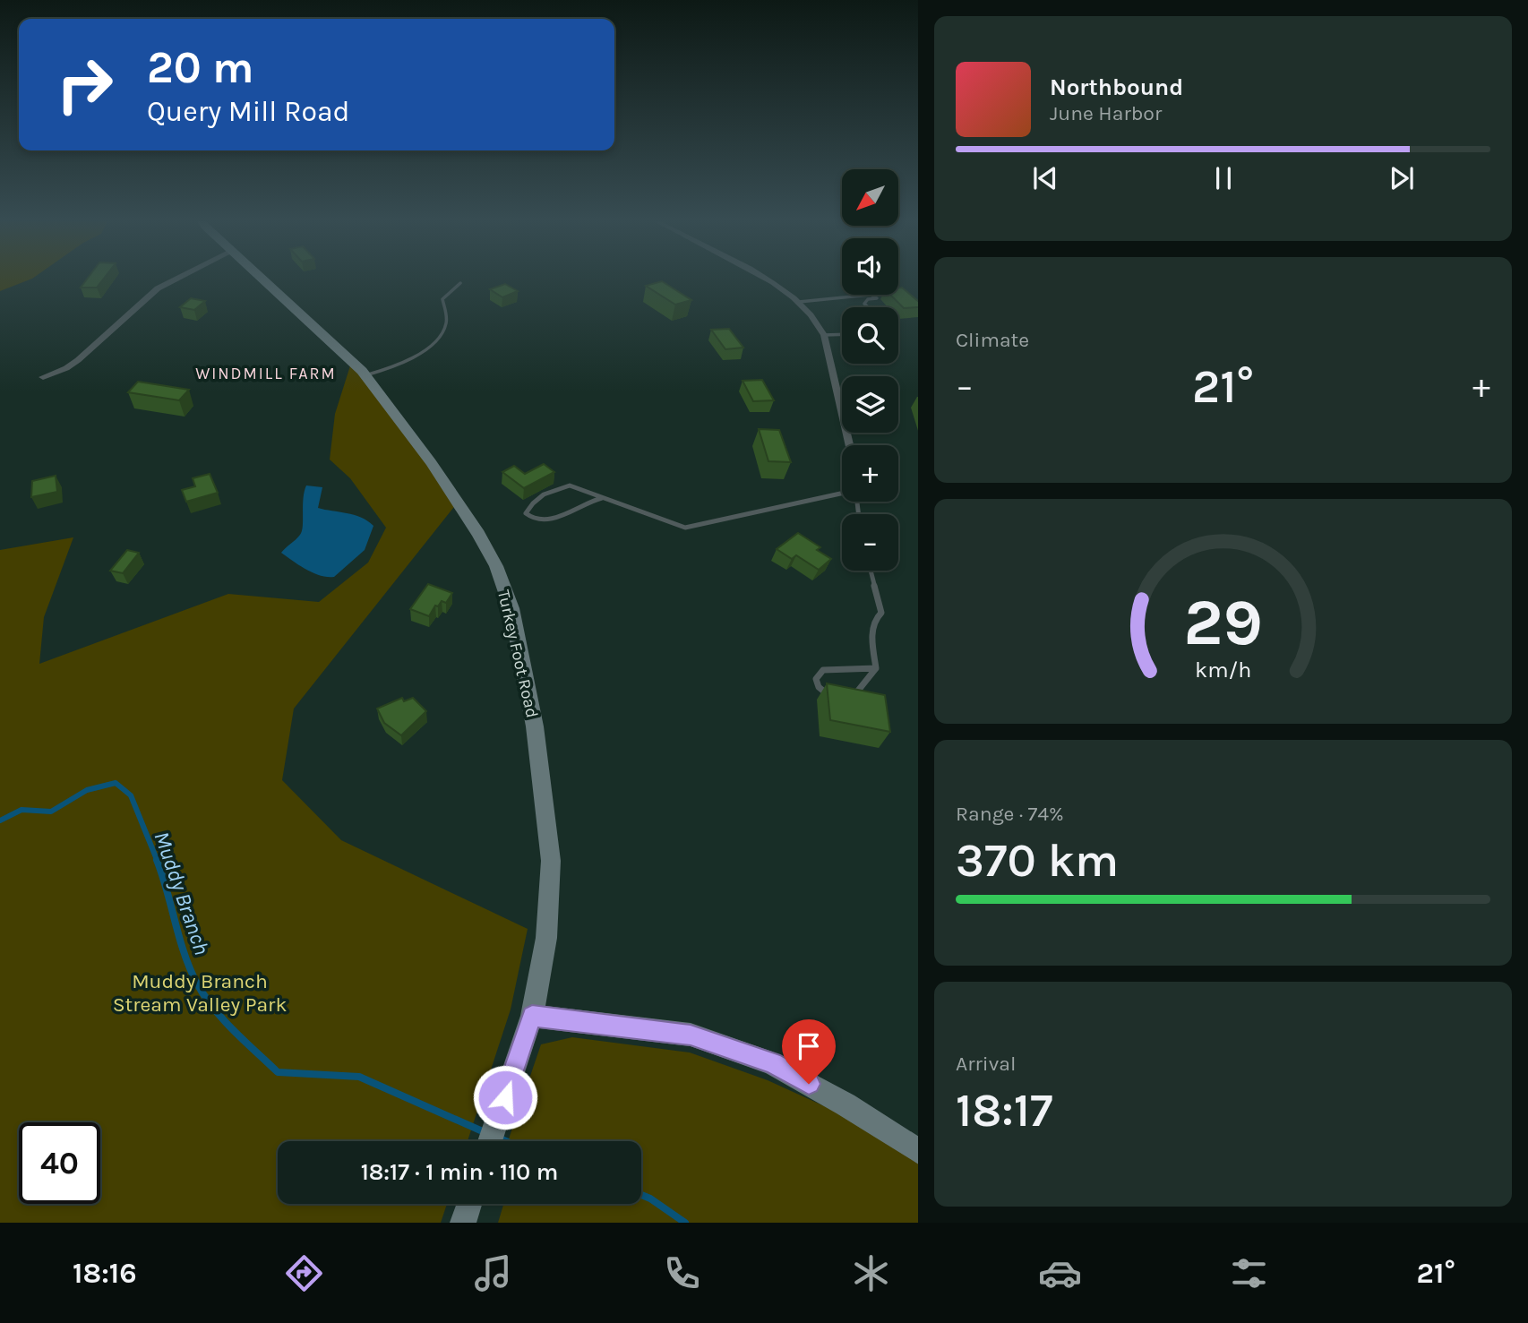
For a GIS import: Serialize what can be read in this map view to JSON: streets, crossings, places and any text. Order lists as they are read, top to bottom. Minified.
{"streets":{"street":["Turkey Foot Road"]},"districts":["WINDMILL FARM"],"water":["Muddy Branch"],"parks":["Muddy Branch Stream Valley Park"],"north":"bottom left","page":{"turn":["20 m","Query Mill Road"],"song":["Northbound","June Harbor"],"map_buttons":["+","−"],"tile":["Climate",["Range · 74%","370 km"],["Arrival","18:17"]],"heat":["−","21°","+"],"limit":"40","trip":"18:17 · 1 min · 110 m","tabs":["18:16","21°"],"gauge":["29","km/h"]}}
